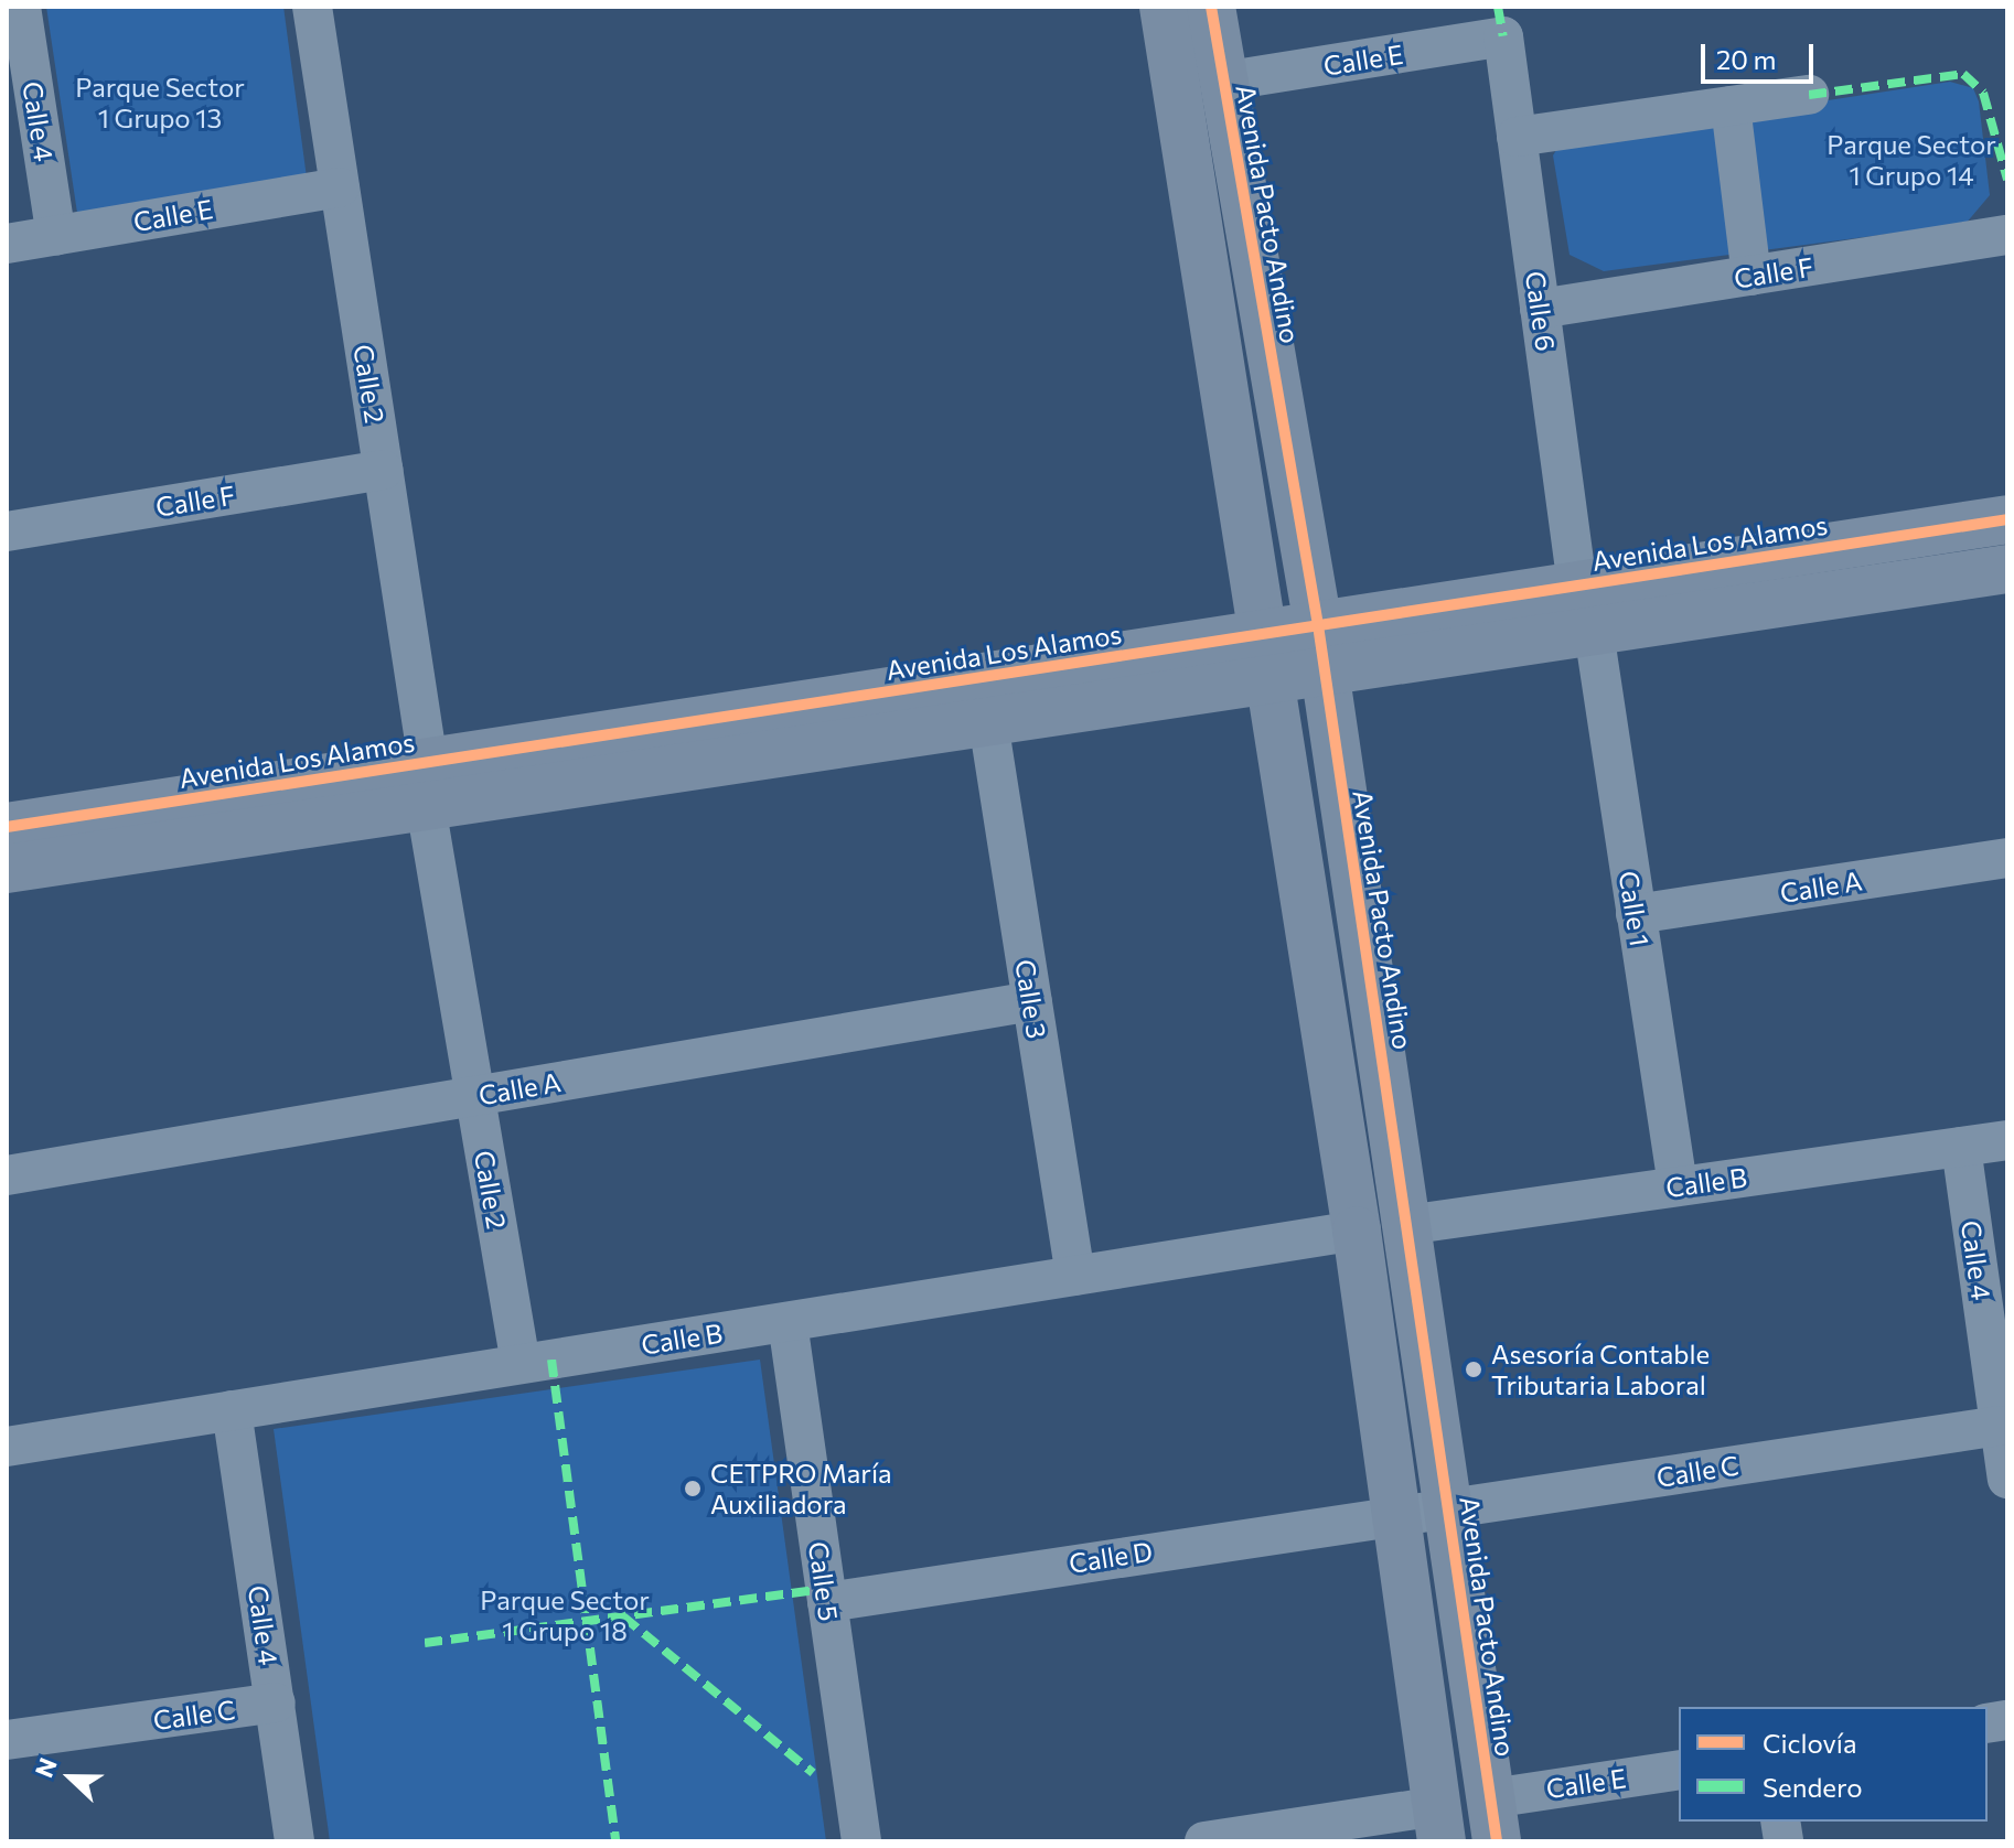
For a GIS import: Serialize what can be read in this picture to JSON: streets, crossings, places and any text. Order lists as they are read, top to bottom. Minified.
{"streets":{"street":["Calle E","Calle 4","Avenida Pacto Andino","Calle F","Calle 6","Calle 2","Avenida Los Alamos","Calle A","Calle 1","Calle 3","Calle B","Calle C","Calle D","Calle 5"]},"crossings":[["Calle E","Calle 4"],["Calle E","Avenida Pacto Andino"],["Calle E","Calle 6"],["Calle E","Calle 2"],["Calle 4","Calle B"],["Calle 4","Calle C"],["Avenida Pacto Andino","Avenida Los Alamos"],["Avenida Pacto Andino","Calle B"],["Avenida Pacto Andino","Calle C"],["Calle F","Calle 6"],["Calle F","Calle 2"],["Calle 6","Avenida Los Alamos"],["Calle 2","Avenida Los Alamos"],["Calle 2","Calle A"],["Calle 2","Calle B"],["Avenida Los Alamos","Calle 1"],["Avenida Los Alamos","Calle 3"],["Calle A","Calle 1"],["Calle A","Calle 3"],["Calle 1","Calle B"],["Calle 3","Calle B"],["Calle B","Calle 5"],["Calle C","Calle D"],["Calle D","Calle 5"]],"parks":["Parque Sector 1 Grupo 13","Parque Sector 1 Grupo 14","Parque Sector 1 Grupo 18"],"places":["Asesoría Contable Tributaria Laboral","CETPRO María Auxiliadora"],"legend":["Ciclovía","Sendero"],"scale_bar":"20 m","north":"left"}
